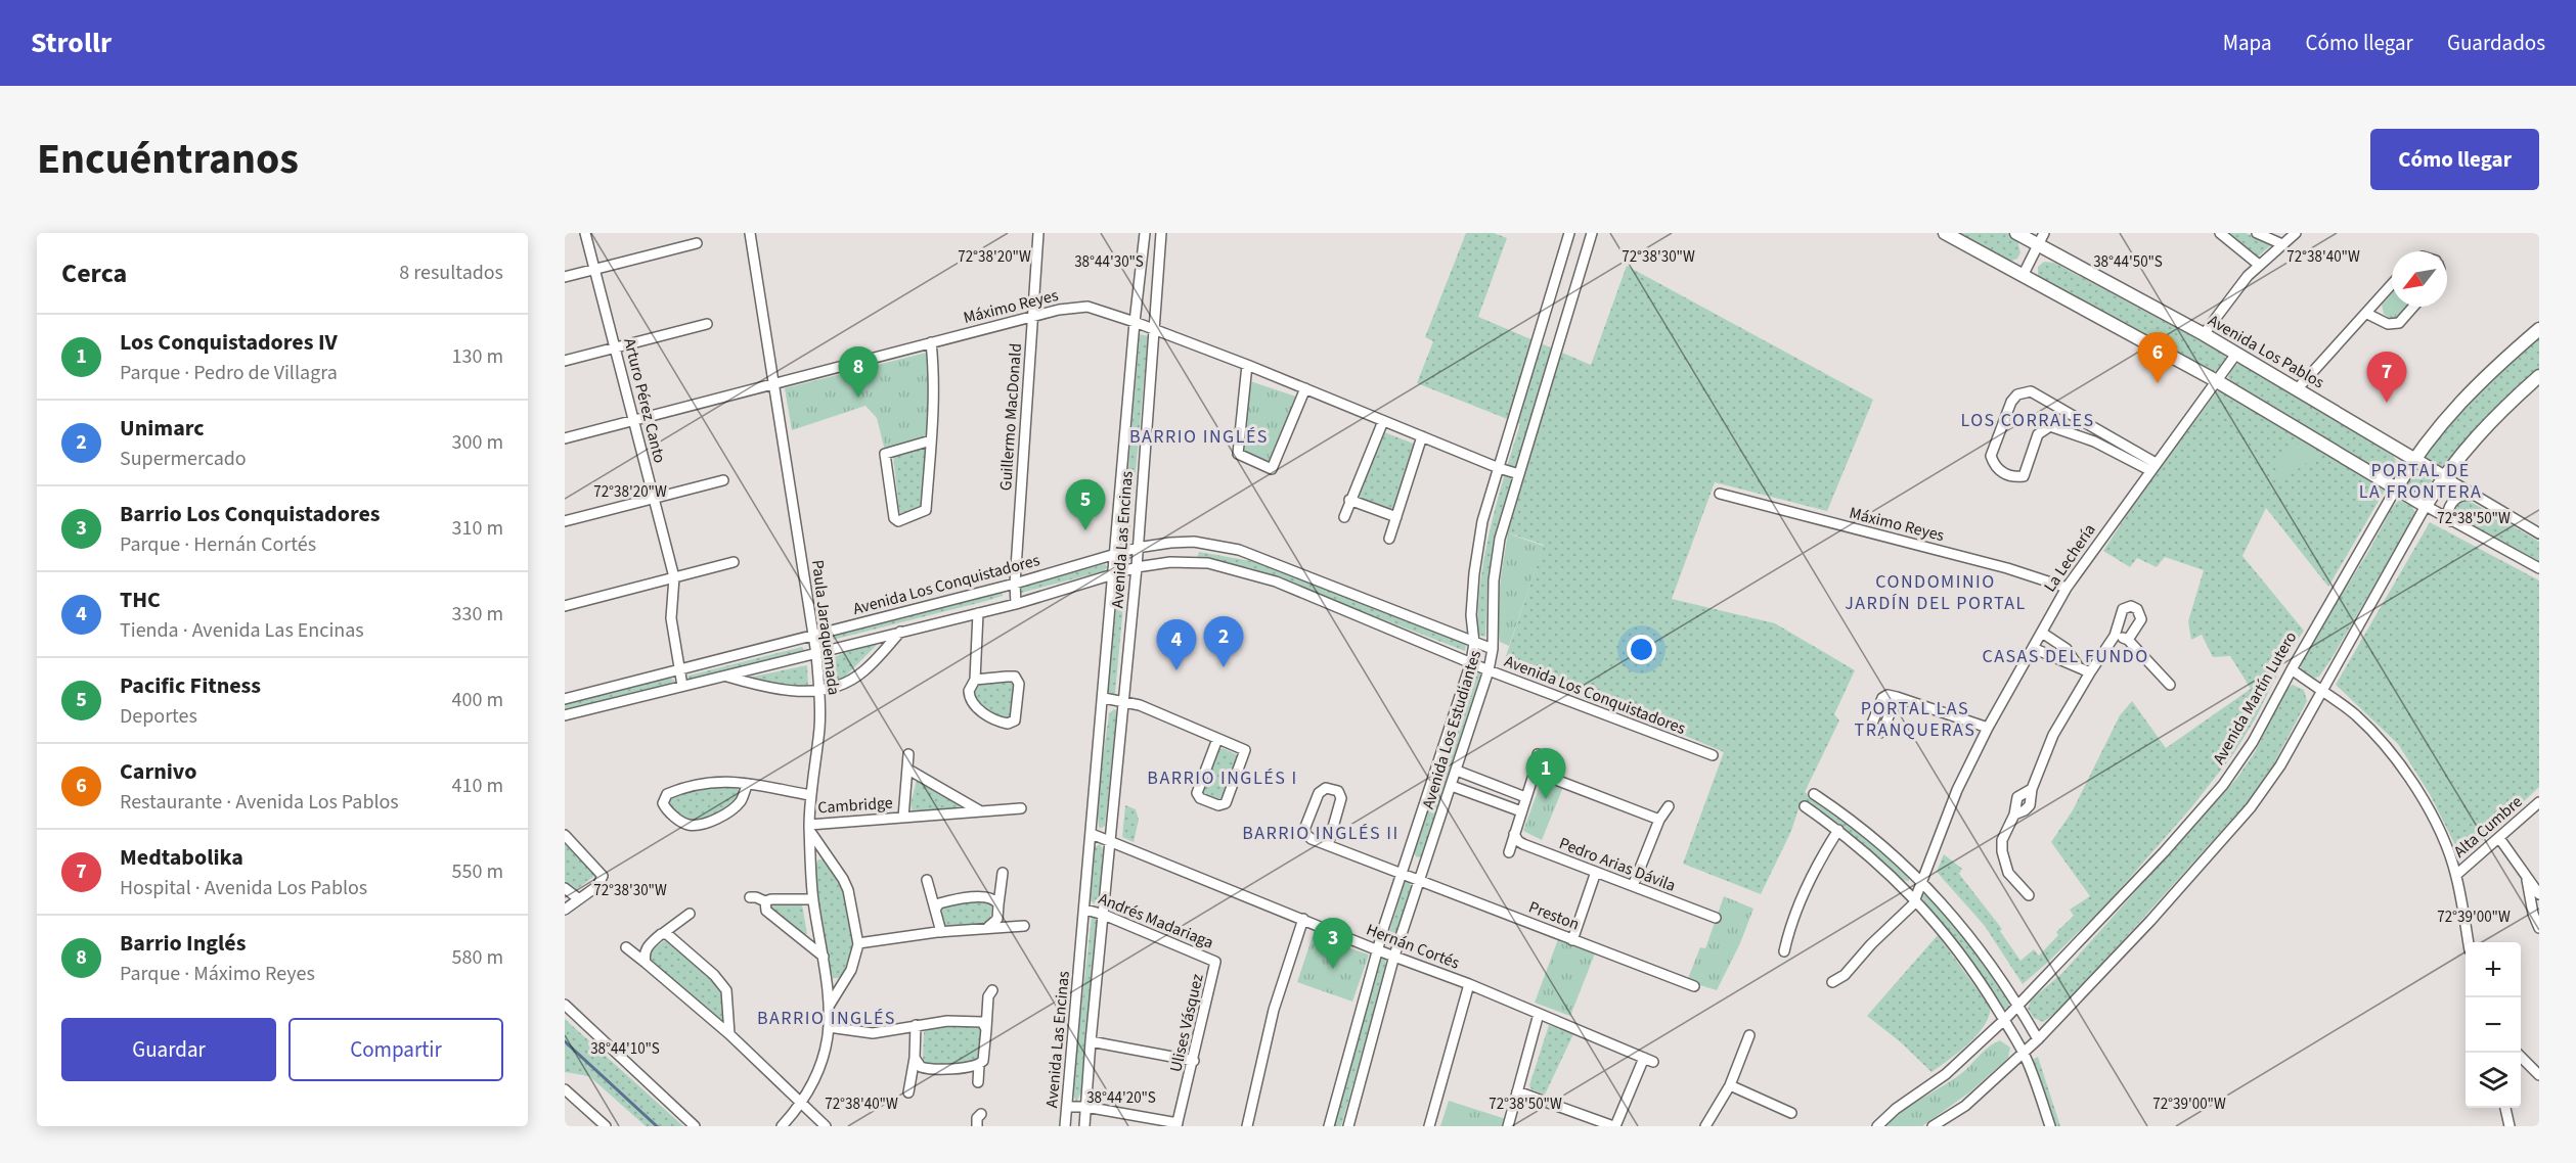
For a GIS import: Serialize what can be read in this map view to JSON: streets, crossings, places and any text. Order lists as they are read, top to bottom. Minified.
{"streets":{"main road":["Avenida Los Pablos","Avenida Martín Lutero"],"street":["Máximo Reyes","Arturo Pérez Canto","Guillermo MacDonald","Avenida Las Encinas","La Lechería","Avenida Los Conquistadores","Paula Jaraquemada","Avenida Los Estudiantes","Cambridge","Alta Cumbre","Pedro Arias Dávila","Preston","Andrés Madariaga","Hernán Cortés","Ulises Vásquez"]},"crossings":[["Máximo Reyes","Arturo Pérez Canto"],["Máximo Reyes","Guillermo MacDonald"],["Máximo Reyes","Avenida Las Encinas"],["Máximo Reyes","La Lechería"],["Máximo Reyes","Paula Jaraquemada"],["Máximo Reyes","Avenida Los Estudiantes"],["Avenida Los Pablos","La Lechería"],["Avenida Los Pablos","Avenida Martín Lutero"],["Arturo Pérez Canto","Avenida Los Conquistadores"],["Guillermo MacDonald","Avenida Los Conquistadores"],["Avenida Las Encinas","Avenida Los Conquistadores"],["Avenida Las Encinas","Andrés Madariaga"],["Avenida Las Encinas","Hernán Cortés"],["Avenida Los Conquistadores","Paula Jaraquemada"],["Avenida Los Conquistadores","Avenida Los Estudiantes"],["Paula Jaraquemada","Cambridge"],["Avenida Los Estudiantes","Preston"],["Avenida Los Estudiantes","Hernán Cortés"],["Andrés Madariaga","Ulises Vásquez"]],"districts":["LOS CORRALES","BARRIO INGLÉS","PORTAL DE LA FRONTERA","CONDOMINIO JARDÍN DEL PORTAL","CASAS DEL FUNDO","PORTAL LAS TRANQUERAS","BARRIO INGLÉS I","BARRIO INGLÉS II","BARRIO INGLÉS"],"north":"bottom left","page":{"header":"Strollr","nav":["Mapa","Cómo llegar","Guardados"],"title":"Encuéntranos","buttons":["Cómo llegar",["Guardar","Compartir"]],"heading":["Cerca","8 resultados"],"list":[{"mark":"1","name":"Los Conquistadores IV","note":"Parque · Pedro de Villagra","value":"130 m"},{"mark":"2","name":"Unimarc","note":"Supermercado","value":"300 m"},{"mark":"3","name":"Barrio Los Conquistadores","note":"Parque · Hernán Cortés","value":"310 m"},{"mark":"4","name":"THC","note":"Tienda · Avenida Las Encinas","value":"330 m"},{"mark":"5","name":"Pacific Fitness","note":"Deportes","value":"400 m"},{"mark":"6","name":"Carnivo","note":"Restaurante · Avenida Los Pablos","value":"410 m"},{"mark":"7","name":"Medtabolika","note":"Hospital · Avenida Los Pablos","value":"550 m"},{"mark":"8","name":"Barrio Inglés","note":"Parque · Máximo Reyes","value":"580 m"}],"pins":["6","8","7","5","2","4","1","3"],"map_buttons":["+","−"]},"coordinates":["72°38'20\"W","72°38'30\"W","72°38'40\"W","38°44'30\"S","38°44'50\"S","72°38'50\"W","72°39'00\"W","38°44'10\"S","38°44'20\"S"]}
